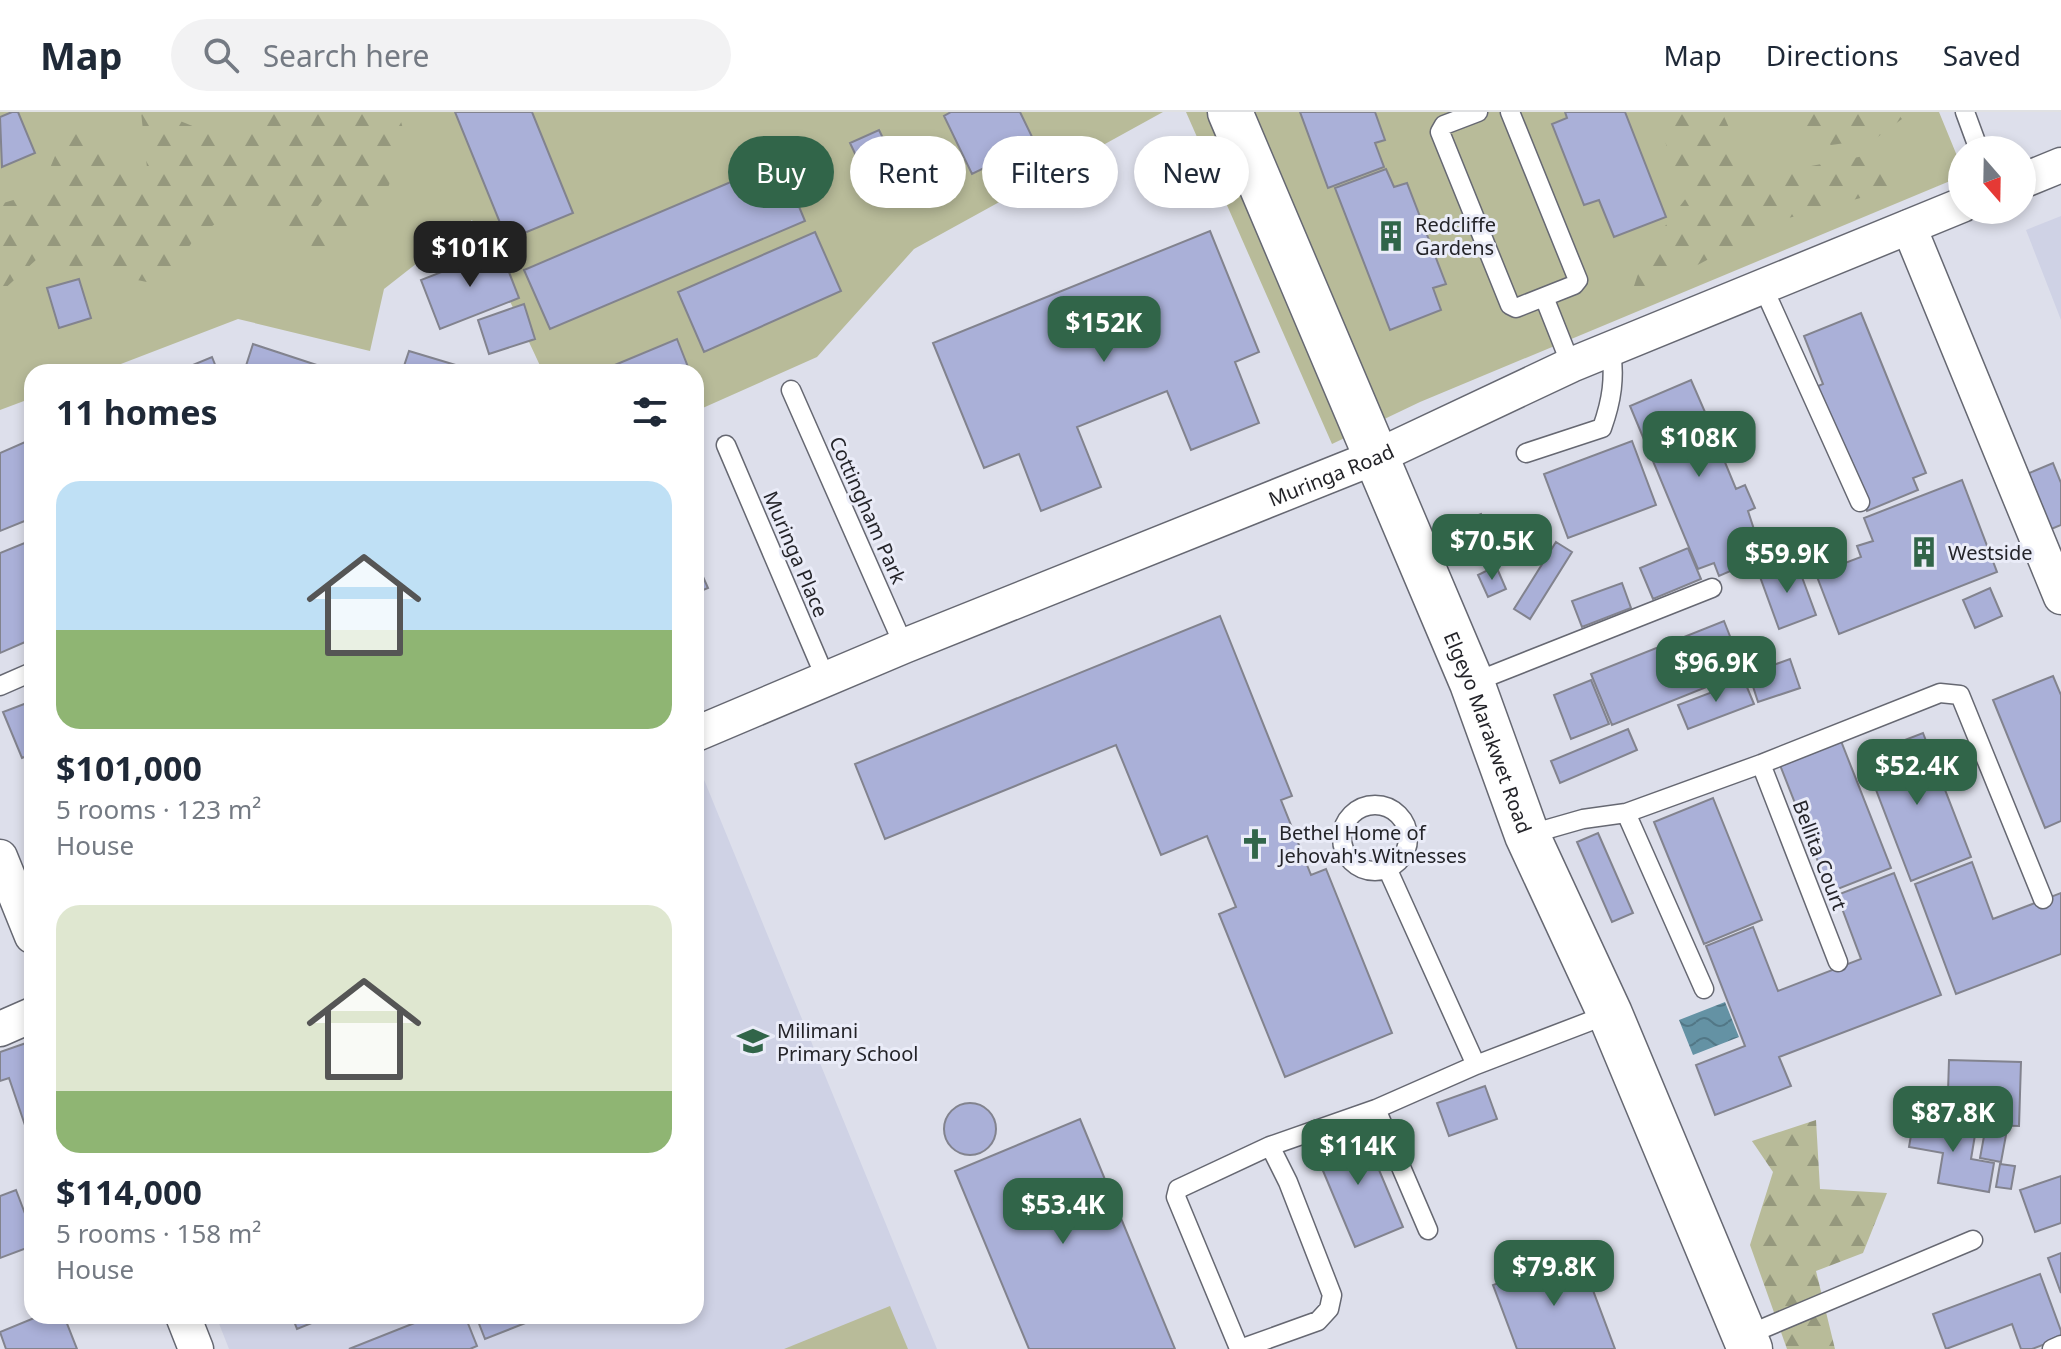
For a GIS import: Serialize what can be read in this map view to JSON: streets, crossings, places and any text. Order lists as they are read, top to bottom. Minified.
{"streets":{"street":["Muringa Road","Elgeyo Marakwet Road"],"lane":["Cottingham Park","Muringa Place","Bellita Court"]},"crossings":[["Muringa Road","Cottingham Park"],["Muringa Road","Muringa Place"],["Muringa Road","Elgeyo Marakwet Road"]],"places":{"building":["Redcliffe Gardens","Westside"],"church":["Bethel Home of Jehovah's Witnesses"],"school or university":["Milimani Primary School"]},"north":"bottom","page":{"header":"Map","search":"Search here","nav":["Map","Directions","Saved"],"chip":["Buy","Rent","Filters","New"],"price":["$101K","$152K","$108K","$70.5K","$59.9K","$96.9K","$52.4K","$87.8K","$114K","$53.4K","$79.8K"],"heading":"11 homes","list":[{"name":"$101,000","note":"5 rooms · 123 m² · House"},{"name":"$114,000","note":"5 rooms · 158 m² · House"}]}}
